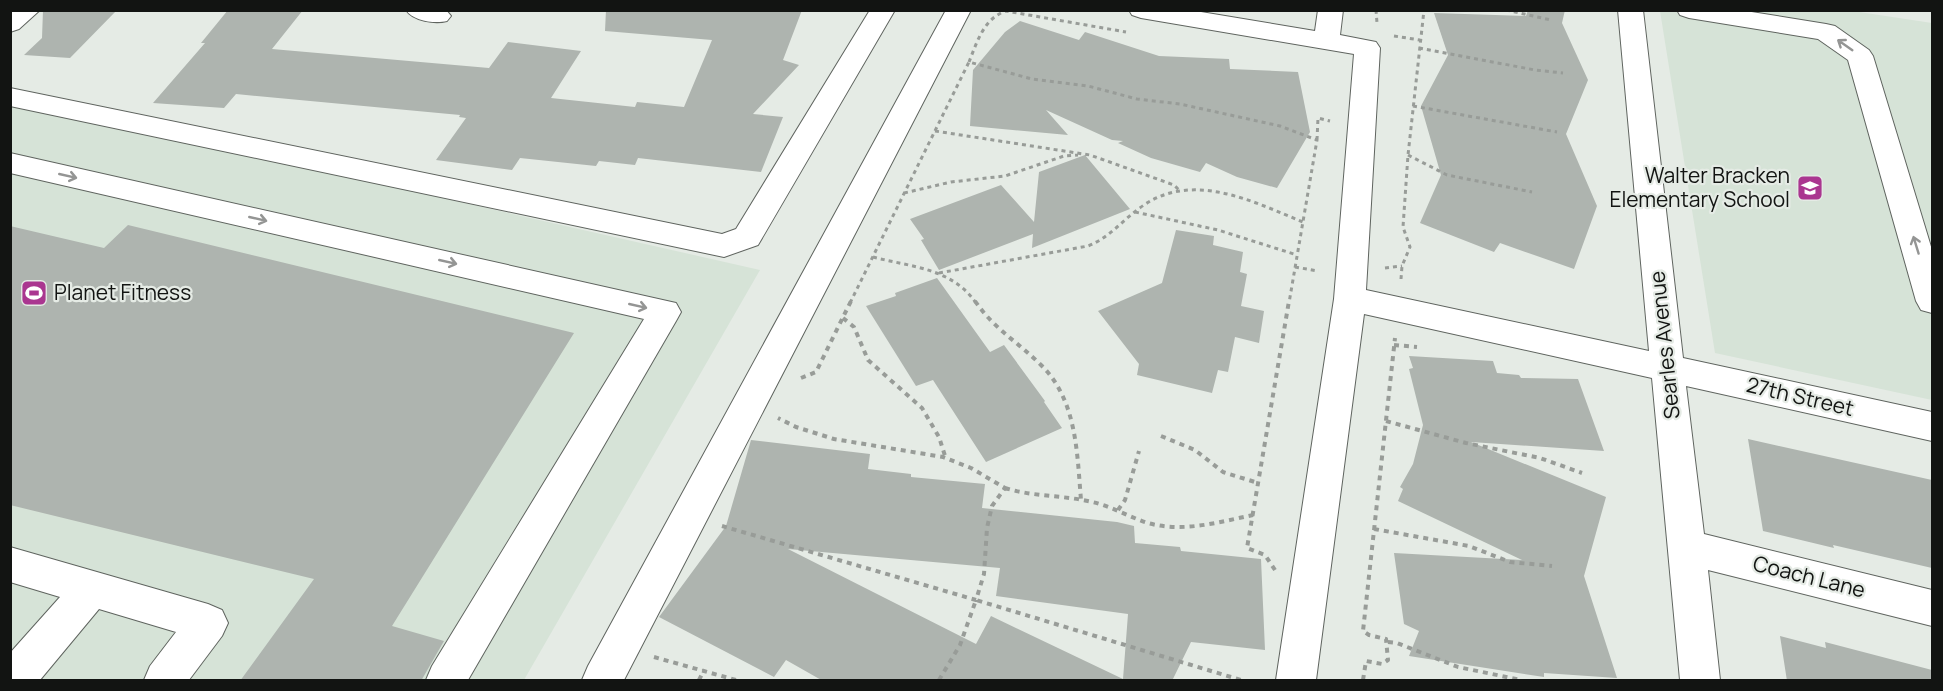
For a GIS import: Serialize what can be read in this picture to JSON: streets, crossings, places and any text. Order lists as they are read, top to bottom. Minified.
{"streets":{"street":["Searles Avenue","27th Street","Coach Lane"]},"crossings":[["Searles Avenue","27th Street"],["Searles Avenue","Coach Lane"]],"places":{"school or university":["Walter Bracken Elementary School"],"sports":["Planet Fitness"]}}
